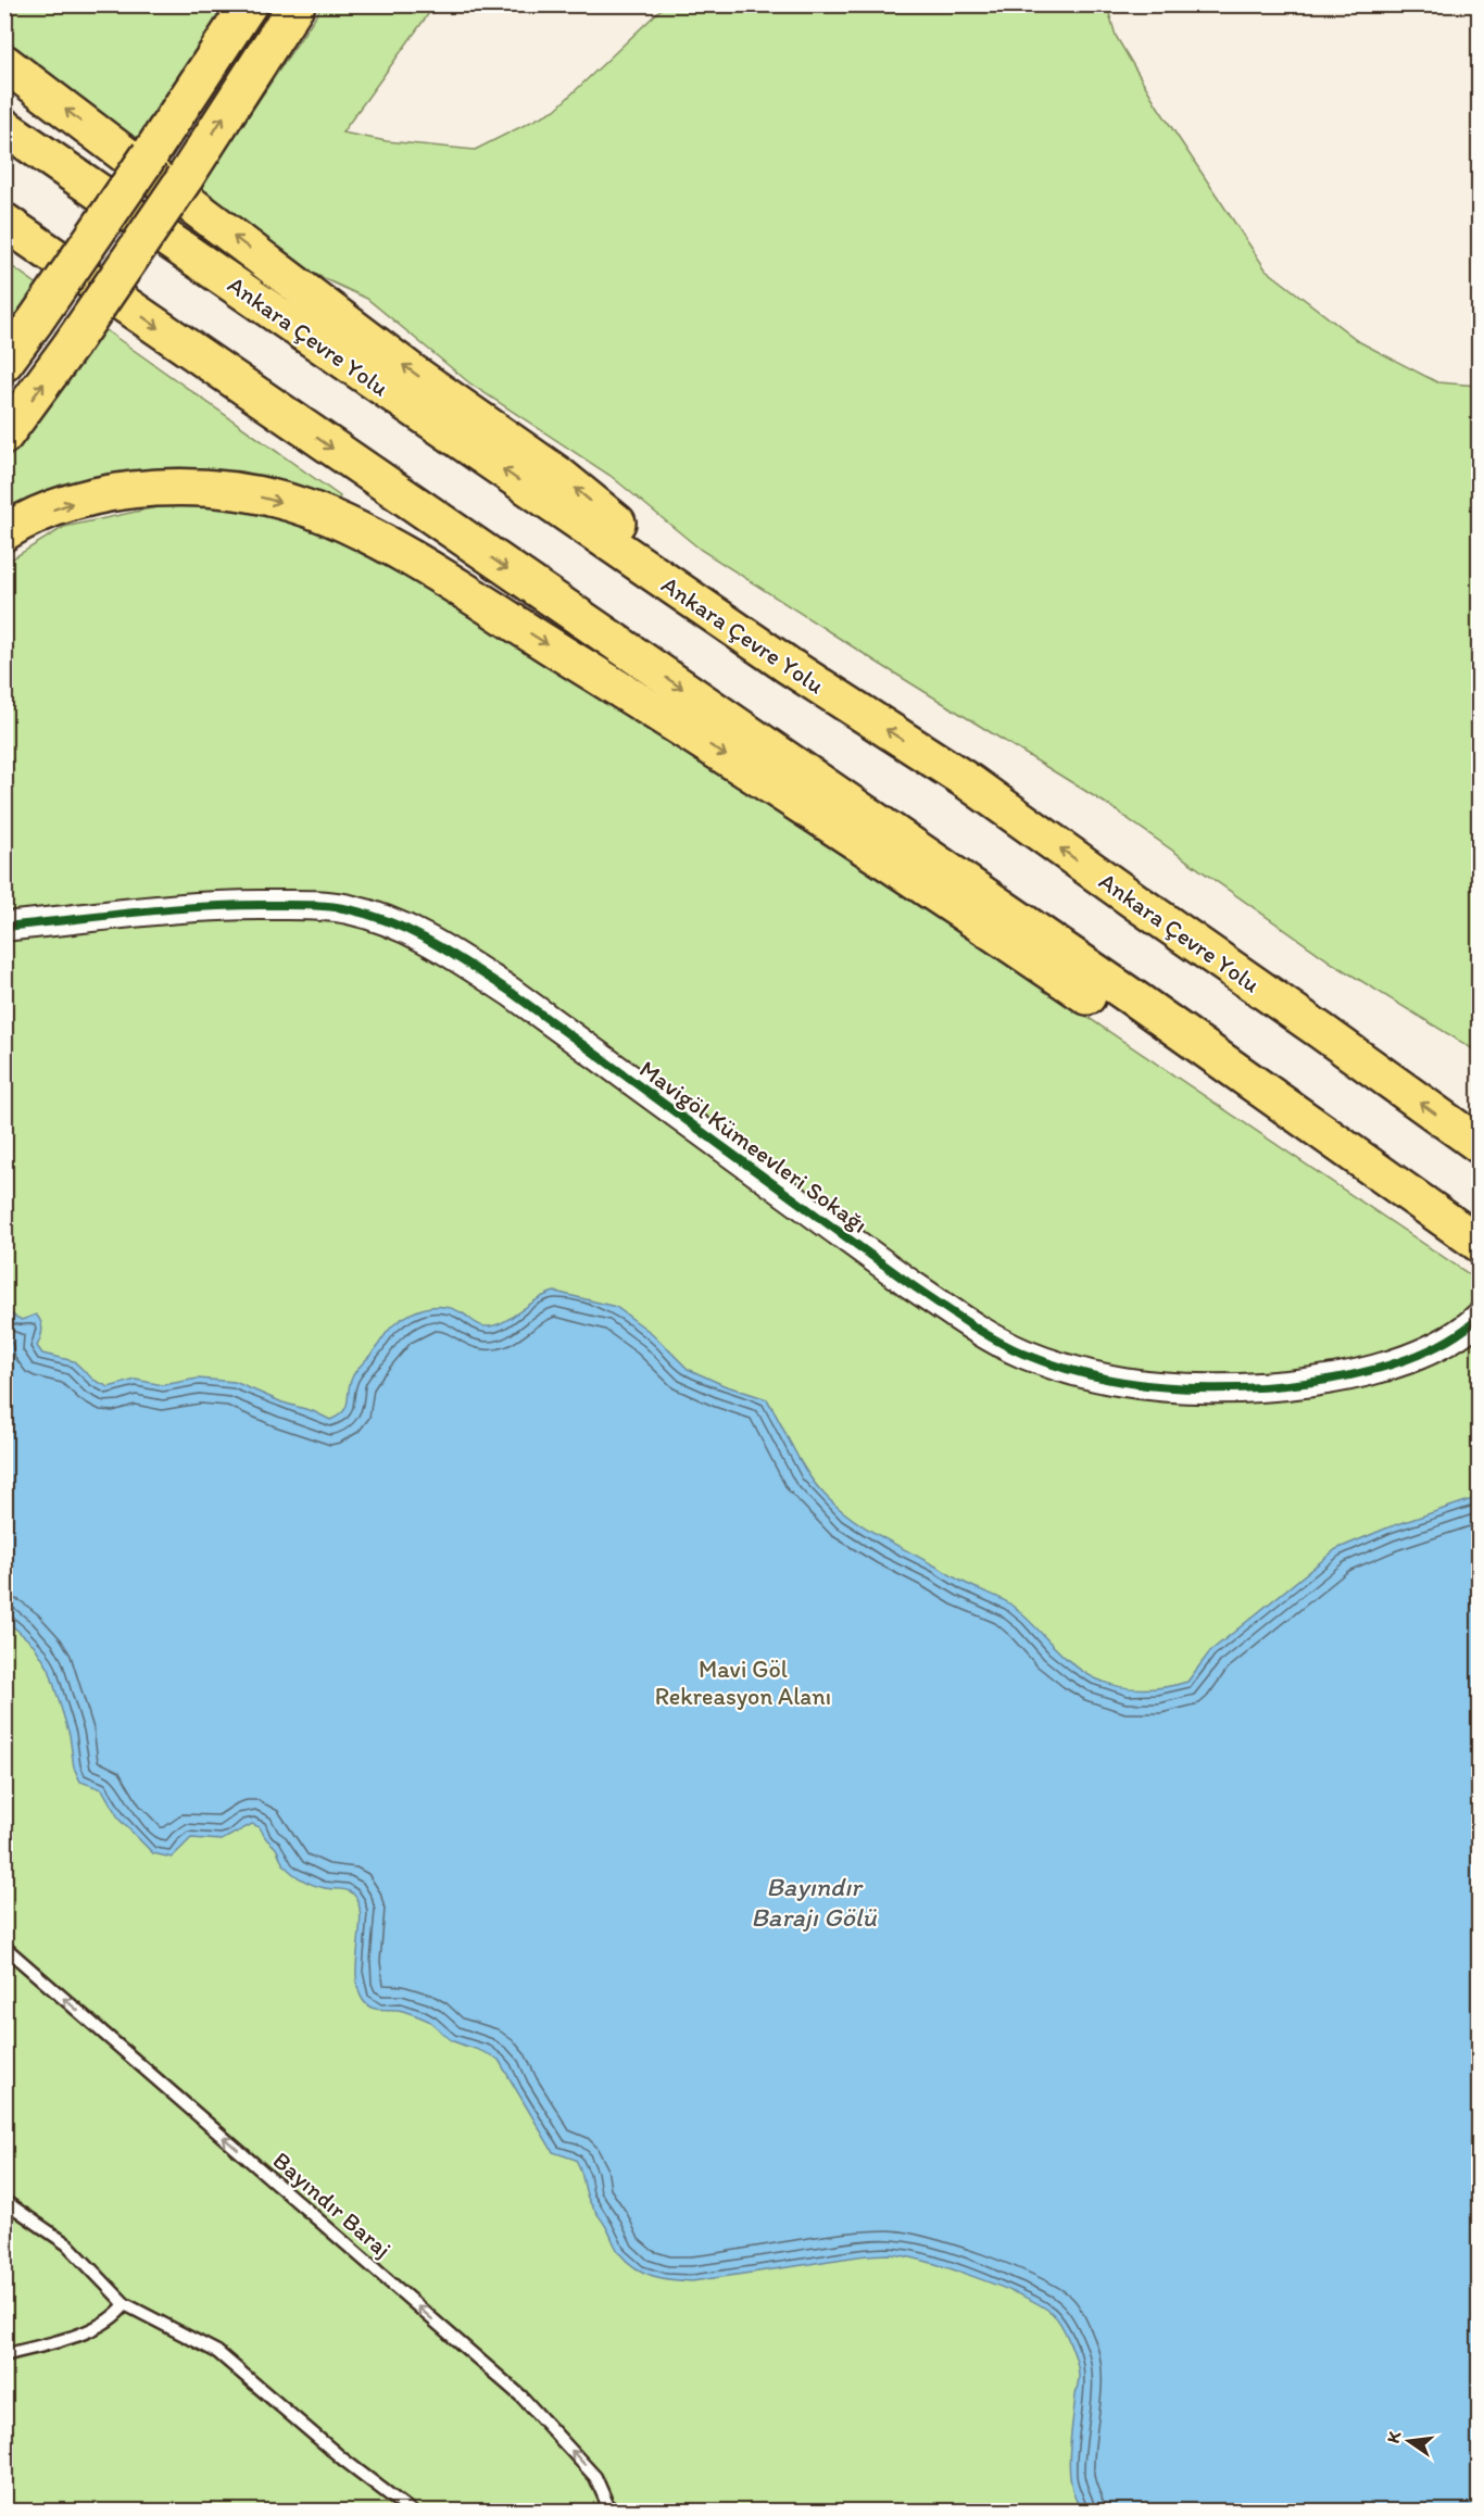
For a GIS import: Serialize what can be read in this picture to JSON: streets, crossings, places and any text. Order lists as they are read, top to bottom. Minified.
{"streets":{"highway":["Ankara Çevre Yolu"],"street":["Mavigöl Kümeevleri Sokağı"],"lane":["Bayındır Baraj"]},"one_way":["Bayındır Baraj"],"water":["Bayındır Barajı Gölü"],"parks":["Mavi Göl Rekreasyon Alanı"],"north":"left"}
